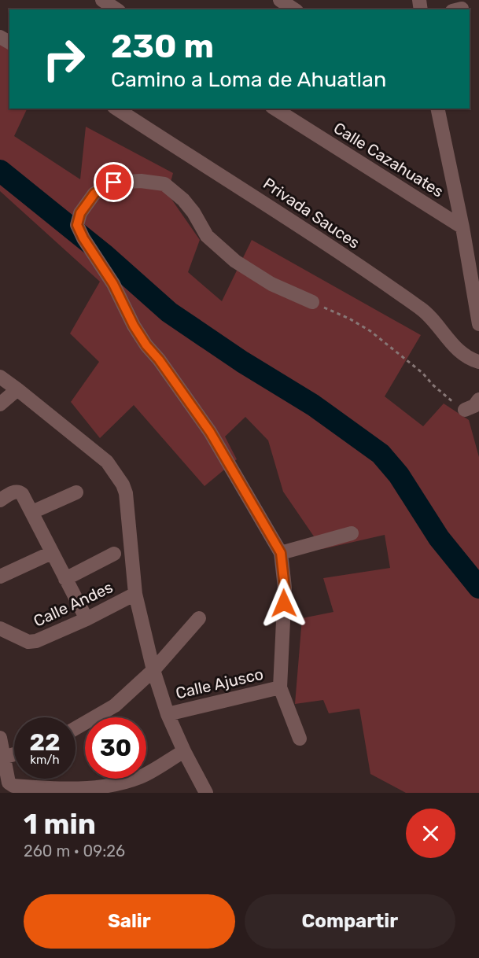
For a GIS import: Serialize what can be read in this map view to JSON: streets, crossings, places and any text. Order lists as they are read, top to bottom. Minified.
{"streets":{"street":["Calle Cazahuates","Privada Sauces","Calle Andes","Calle Ajusco"]},"page":{"turn":["230 m","Camino a Loma de Ahuatlan"],"speed":"22 km/h","limit":"30","heading":["1 min","260 m · 09:26"],"buttons":["Salir","Compartir"]}}
